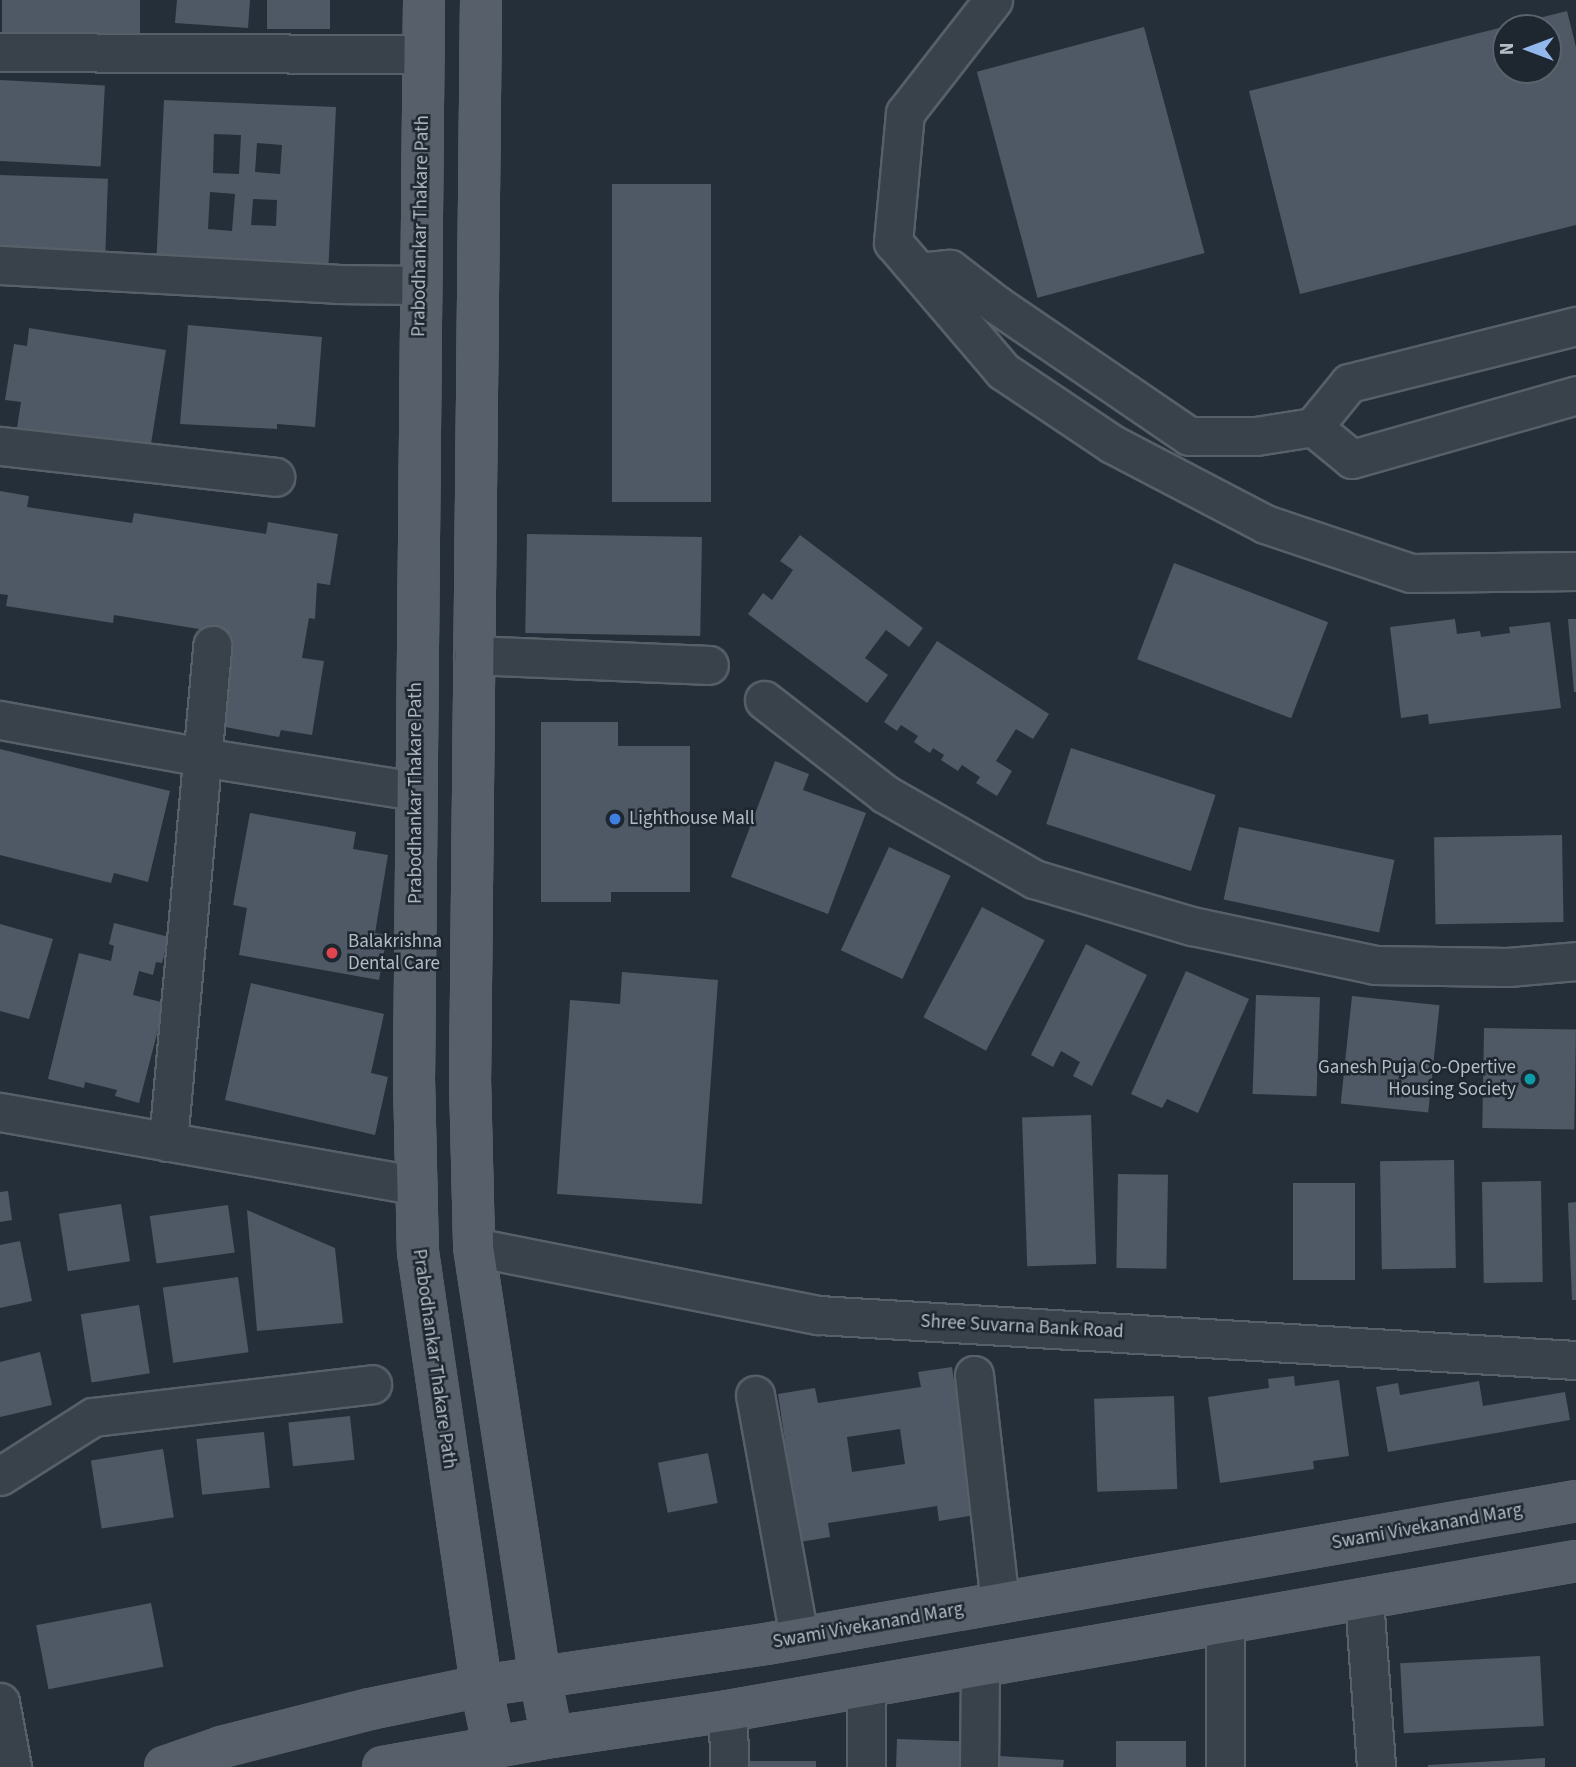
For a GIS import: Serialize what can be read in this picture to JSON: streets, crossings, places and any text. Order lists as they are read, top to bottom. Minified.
{"streets":{"main road":["Prabodhankar Thakare Path","Swami Vivekanand Marg"],"street":["Shree Suvarna Bank Road"]},"crossings":[["Prabodhankar Thakare Path","Swami Vivekanand Marg"]],"places":["Lighthouse Mall","Balakrishna Dental Care","Ganesh Puja Co-Opertive Housing Society"],"north":"left"}
